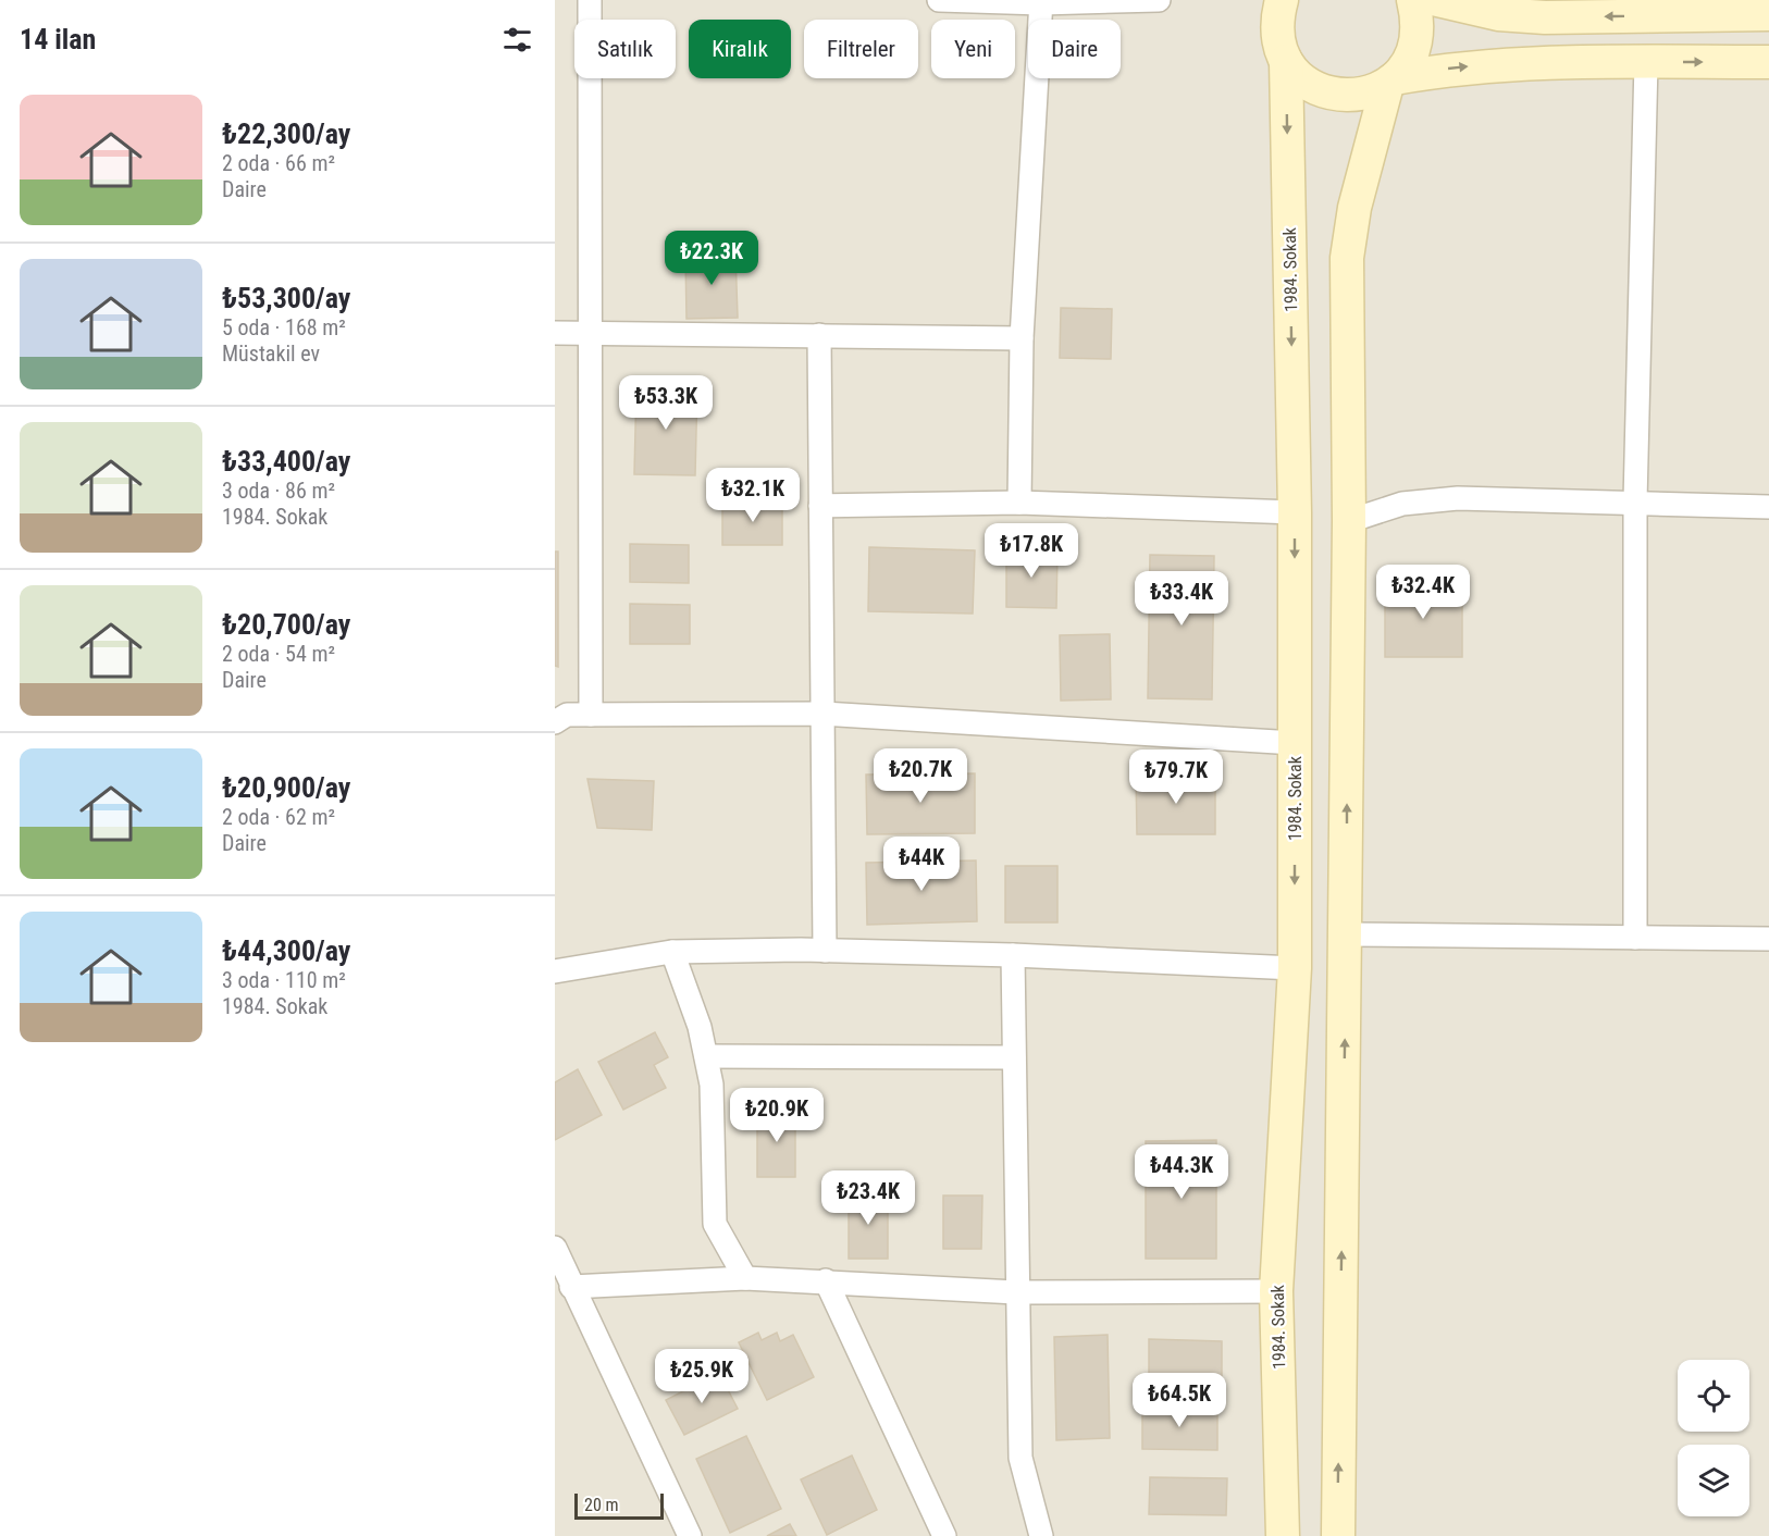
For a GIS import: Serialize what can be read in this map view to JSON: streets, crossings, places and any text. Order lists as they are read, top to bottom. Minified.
{"streets":{"main road":["1984. Sokak"]},"scale_bar":"20 m","page":{"heading":"14 ilan","chip":["Satılık","Kiralık","Filtreler","Yeni","Daire"],"list":[{"name":"₺22,300/ay","note":"2 oda · 66 m² · Daire"},{"name":"₺53,300/ay","note":"5 oda · 168 m² · Müstakil ev"},{"name":"₺33,400/ay","note":"3 oda · 86 m² · 1984. Sokak"},{"name":"₺20,700/ay","note":"2 oda · 54 m² · Daire"},{"name":"₺20,900/ay","note":"2 oda · 62 m² · Daire"},{"name":"₺44,300/ay","note":"3 oda · 110 m² · 1984. Sokak"}],"price":["₺22.3K","₺53.3K","₺32.1K","₺17.8K","₺32.4K","₺33.4K","₺20.7K","₺79.7K","₺44K","₺20.9K","₺44.3K","₺23.4K","₺25.9K","₺64.5K"],"scale":"20 m"}}
